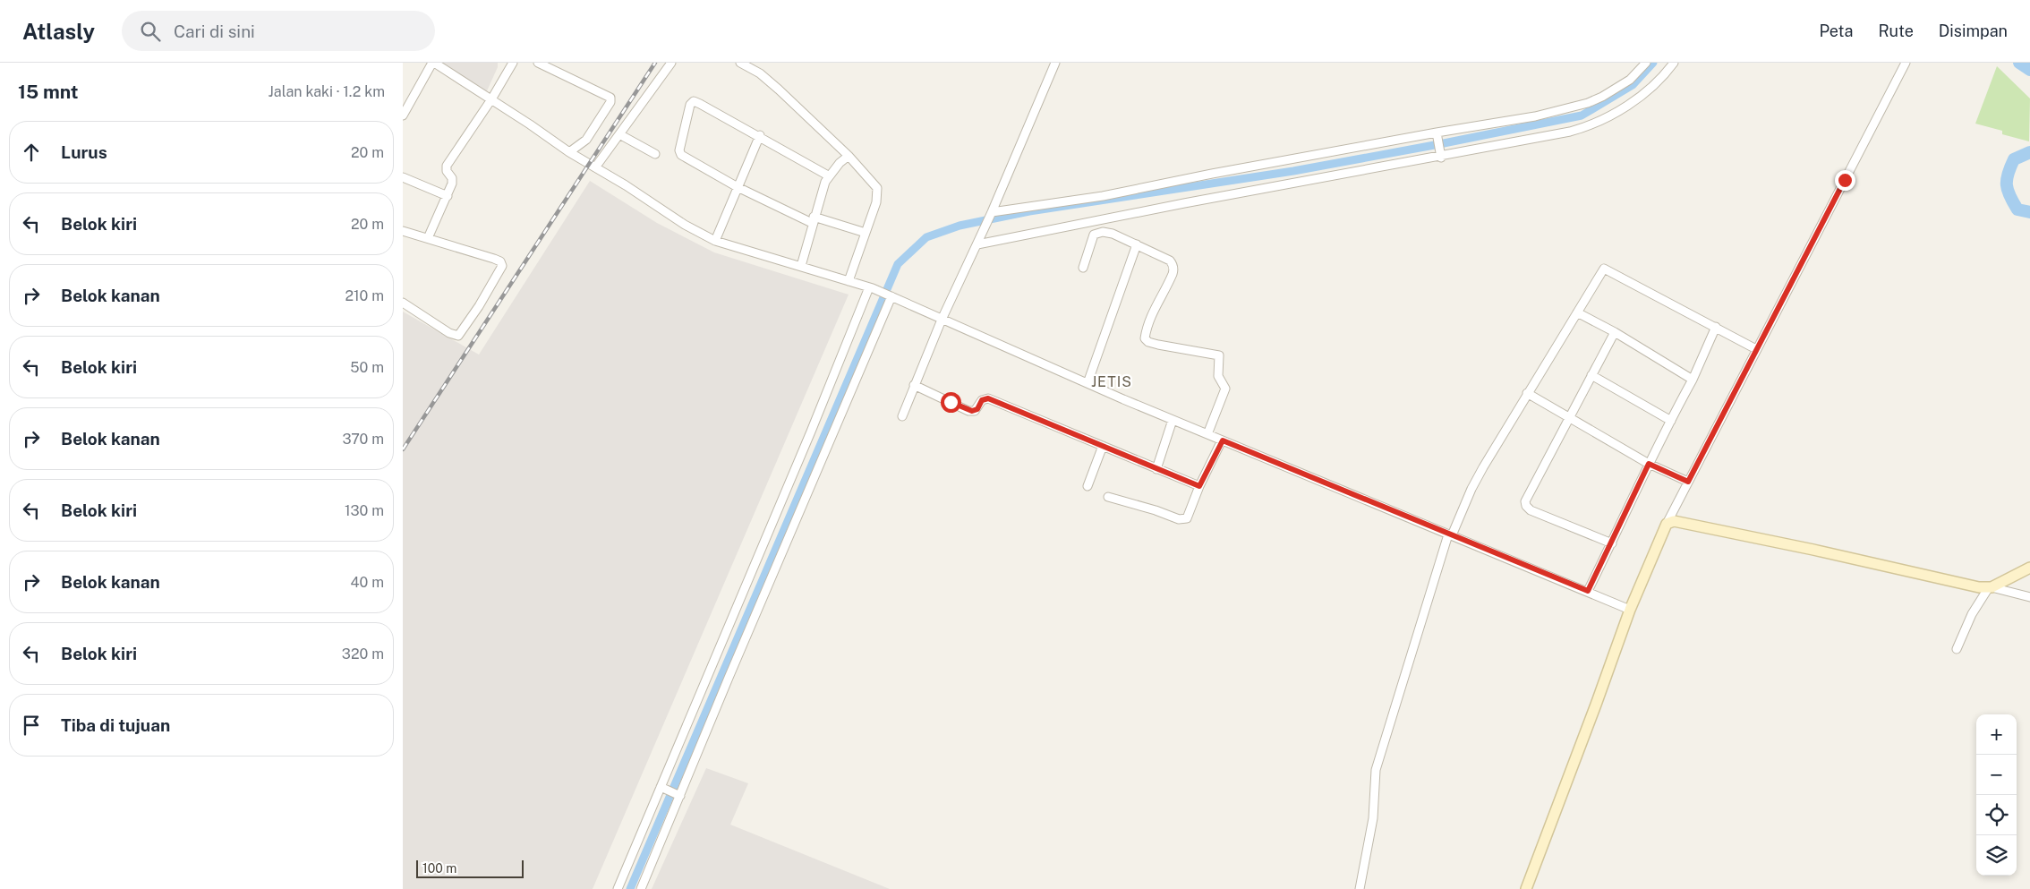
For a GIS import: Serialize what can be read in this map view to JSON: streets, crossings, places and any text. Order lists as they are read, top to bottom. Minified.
{"districts":["JETIS"],"scale_bar":"100 m","page":{"header":"Atlasly","search":"Cari di sini","nav":["Peta","Rute","Disimpan"],"heading":["15 mnt","Jalan kaki · 1.2 km"],"list":[["Lurus","20 m"],["Belok kiri","20 m"],["Belok kanan","210 m"],["Belok kiri","50 m"],["Belok kanan","370 m"],["Belok kiri","130 m"],["Belok kanan","40 m"],["Belok kiri","320 m"],"Tiba di tujuan"],"map_buttons":["+","−"],"scale":"100 m"}}
